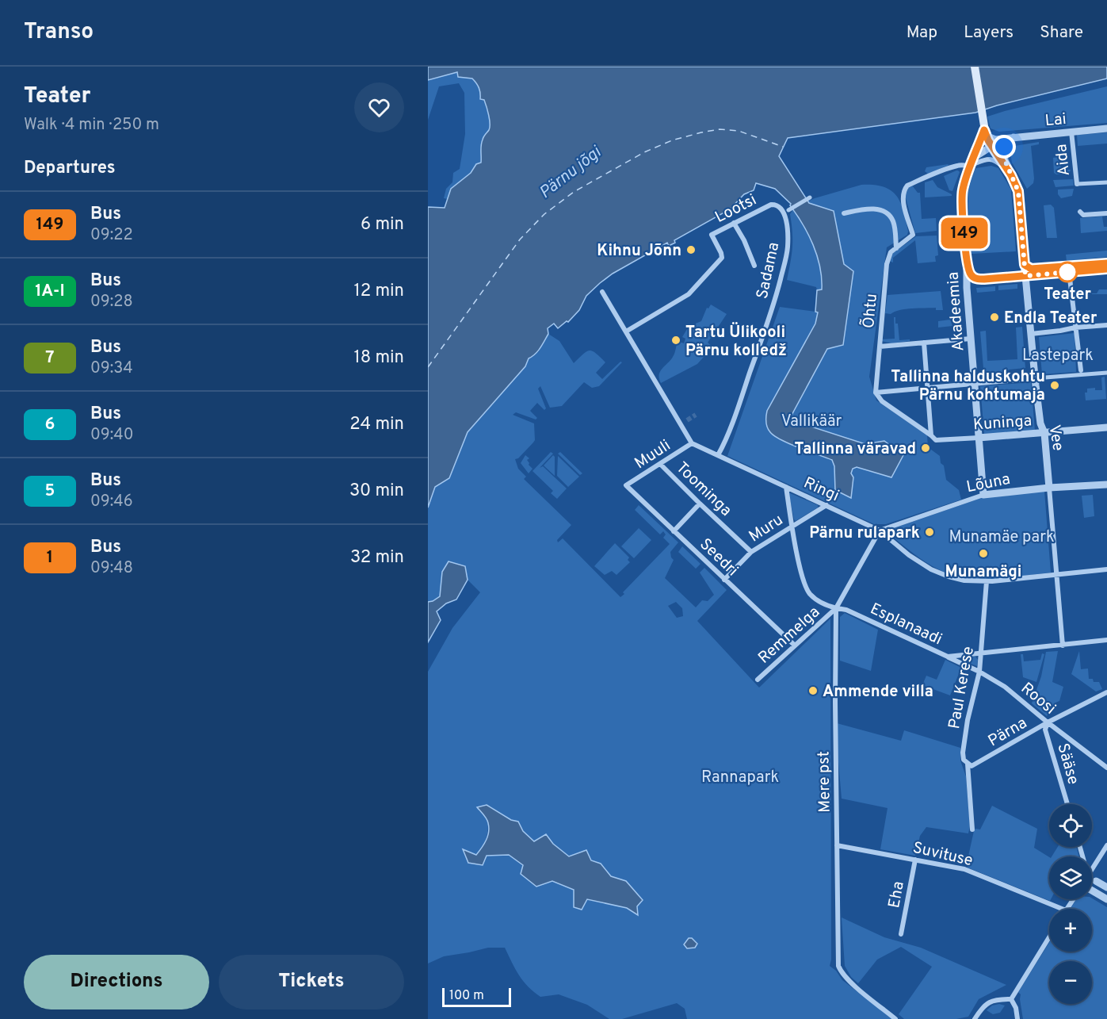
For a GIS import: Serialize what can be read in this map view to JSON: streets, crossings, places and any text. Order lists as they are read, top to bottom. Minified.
{"streets":{"main road":["Akadeemia","Vee"],"street":["Lai","Aida","Lootsi","Sadama","Õhtu","Kuninga","Muuli","Lõuna","Toominga","Ringi","Muru","Seedri","Esplanaadi","Remmelga","Paul Kerese","Roosi","Pärna","Sääse","Mere pst","Suvituse","Eha"]},"crossings":[["Lai","Aida"],["Lai","Akadeemia"],["Lai","Vee"],["Lootsi","Sadama"],["Sadama","Ringi"],["Õhtu","Akadeemia"],["Akadeemia","Kuninga"],["Akadeemia","Vee"],["Akadeemia","Lõuna"],["Kuninga","Vee"],["Vee","Lõuna"],["Vee","Ringi"],["Vee","Esplanaadi"],["Muuli","Toominga"],["Muuli","Ringi"],["Muuli","Seedri"],["Lõuna","Ringi"],["Lõuna","Mere pst"],["Toominga","Muru"],["Ringi","Muru"],["Ringi","Esplanaadi"],["Ringi","Paul Kerese"],["Ringi","Mere pst"],["Muru","Seedri"],["Muru","Esplanaadi"],["Seedri","Remmelga"],["Esplanaadi","Remmelga"],["Esplanaadi","Paul Kerese"],["Esplanaadi","Roosi"],["Esplanaadi","Mere pst"],["Remmelga","Mere pst"],["Paul Kerese","Roosi"],["Paul Kerese","Pärna"],["Roosi","Pärna"],["Roosi","Sääse"],["Pärna","Sääse"],["Mere pst","Suvituse"],["Suvituse","Eha"]],"water":["Pärnu jõgi"],"parks":["Lastepark","Vallikäär","Munamäe park","Rannapark"],"places":["Kihnu Jõnn","Teater","Endla Teater","Tartu Ülikooli Pärnu kolledž","Tallinna halduskohtu Pärnu kohtumaja","Tallinna väravad","Pärnu rulapark","Munamägi","Ammende villa"],"lines":["bus line 149"],"scale_bar":"100 m","page":{"header":"Transo","nav":["Map","Layers","Share"],"heading":[["Teater","Walk · 4 min · 250 m"],"Departures"],"on_map":"149","list":[{"mark":"149","name":"Bus","note":"09:22","value":"6 min"},{"mark":"1A-I","name":"Bus","note":"09:28","value":"12 min"},{"mark":"7","name":"Bus","note":"09:34","value":"18 min"},{"mark":"6","name":"Bus","note":"09:40","value":"24 min"},{"mark":"5","name":"Bus","note":"09:46","value":"30 min"},{"mark":"1","name":"Bus","note":"09:48","value":"32 min"}],"map_buttons":["+","−"],"buttons":["Directions","Tickets"],"scale":"100 m"}}
